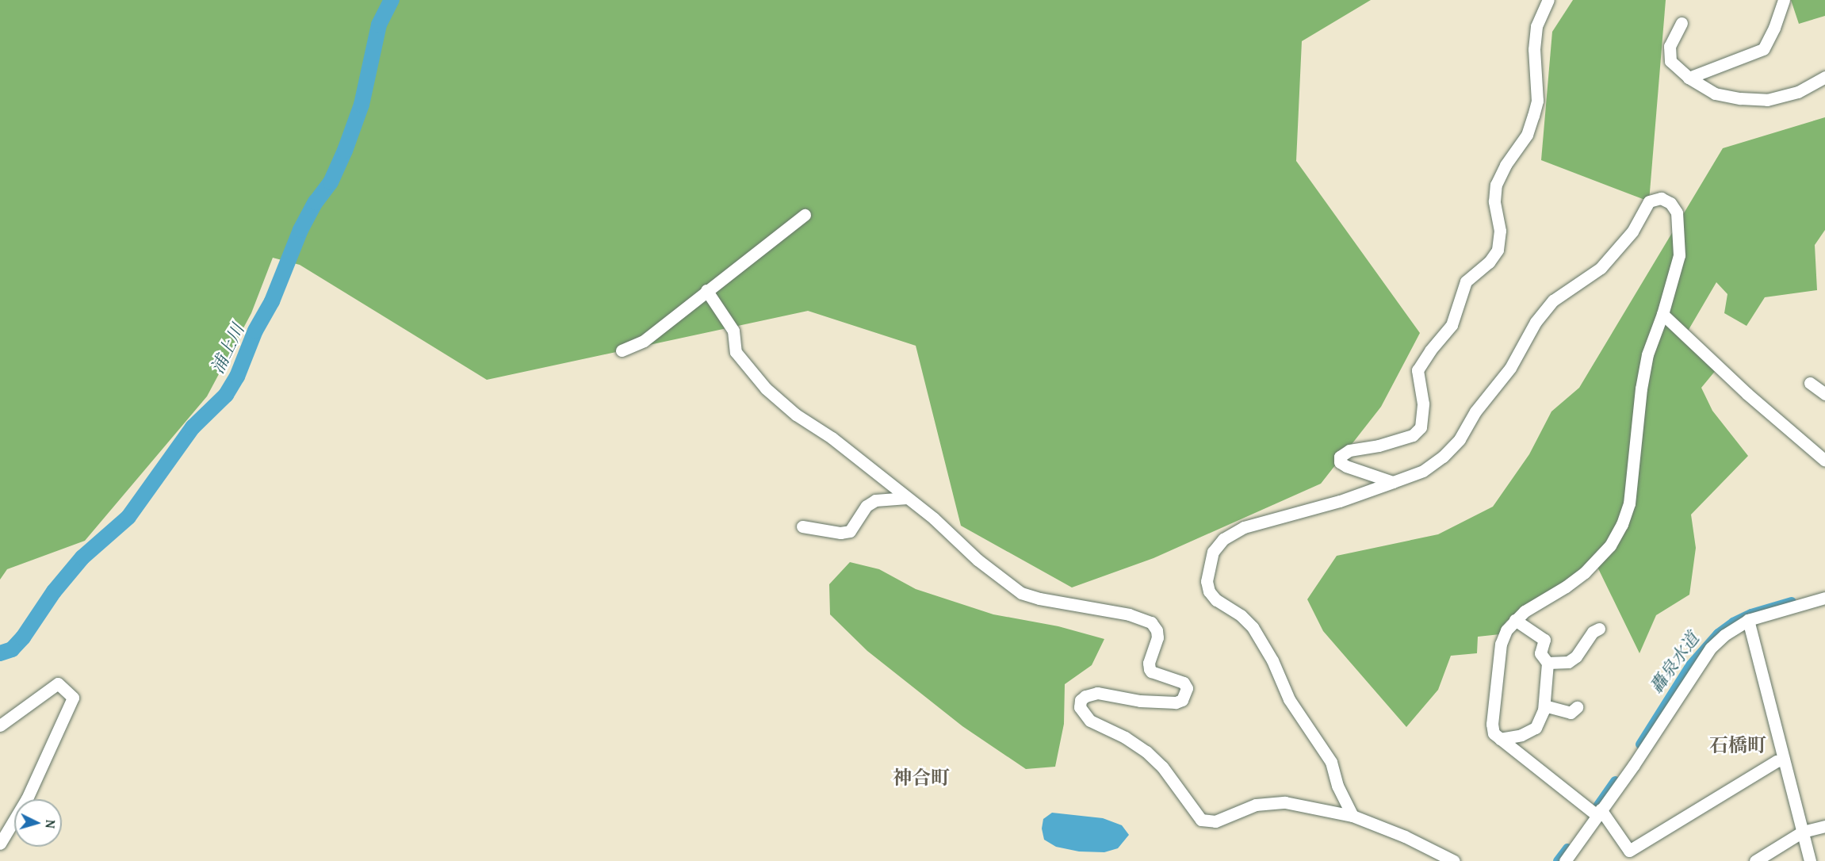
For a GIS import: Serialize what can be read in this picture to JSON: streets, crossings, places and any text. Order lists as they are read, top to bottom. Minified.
{"districts":["石橋町","神合町"],"water":["浦上川","轟泉水道"],"north":"right"}
